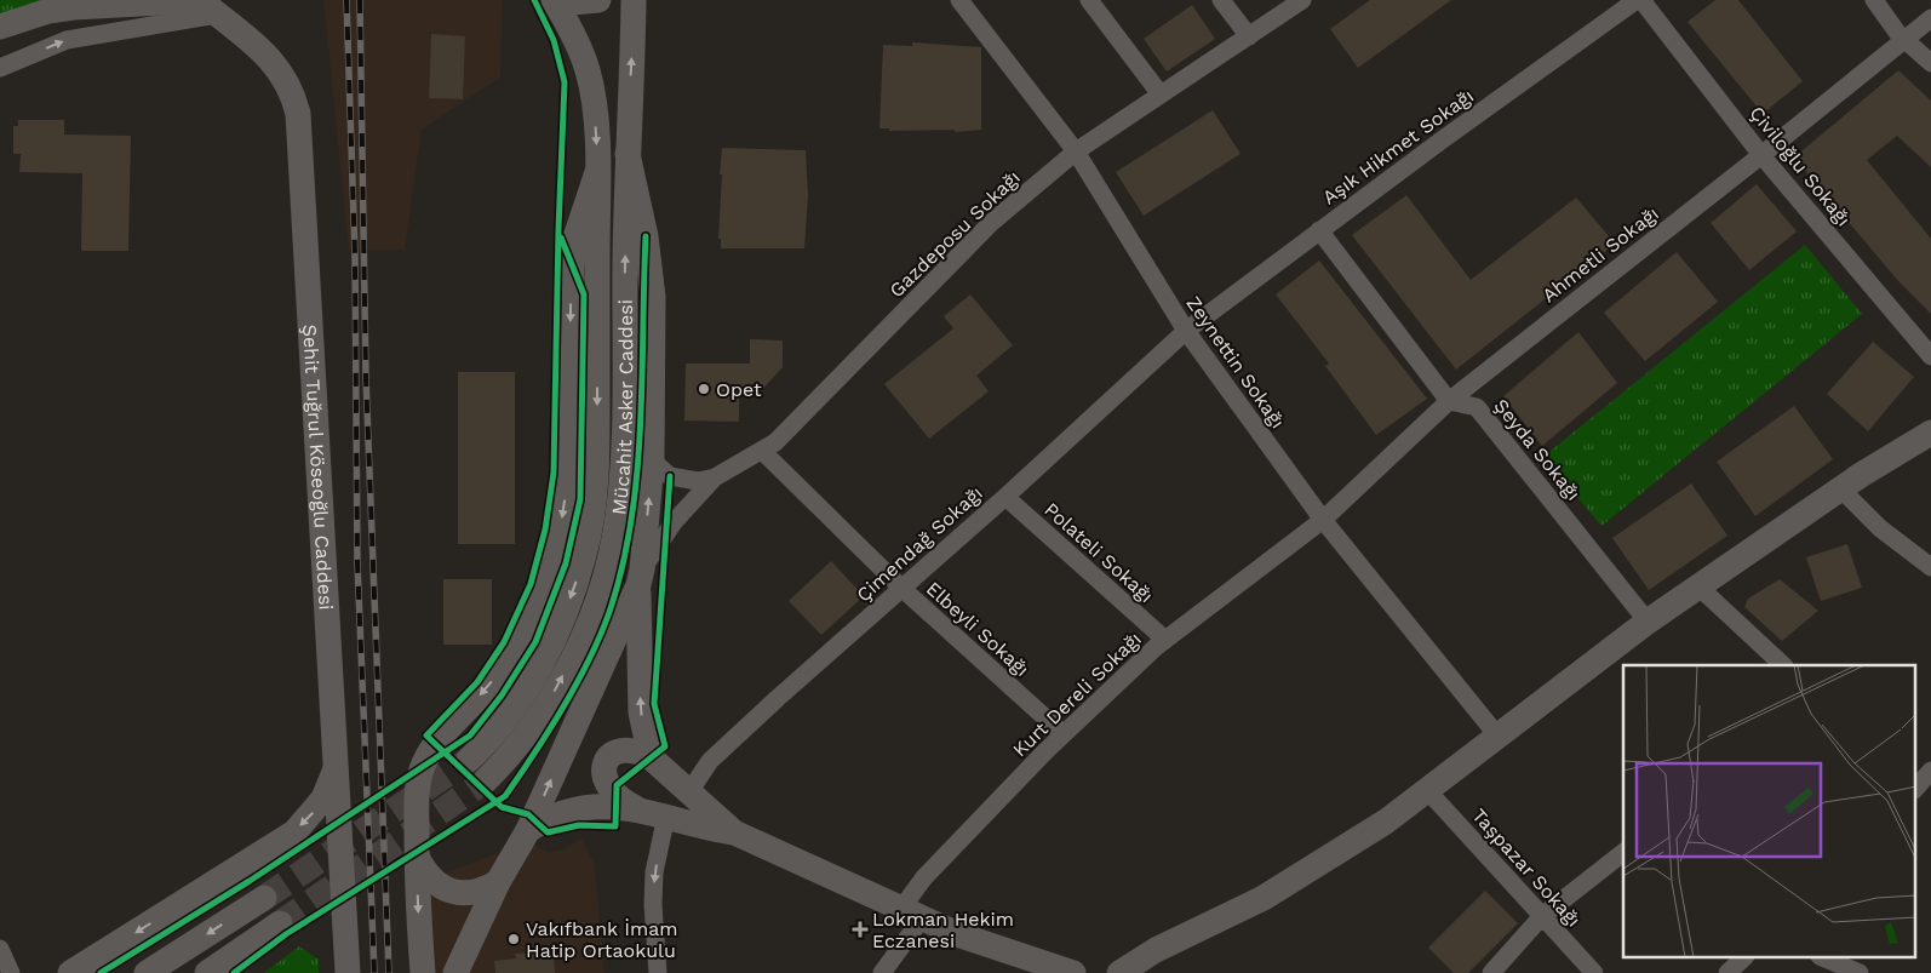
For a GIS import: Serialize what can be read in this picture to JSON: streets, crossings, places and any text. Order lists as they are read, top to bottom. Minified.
{"streets":{"main road":["Mücahit Asker Caddesi","Şehit Tuğrul Köseoğlu Caddesi"],"street":["Aşık Hikmet Sokağı","Çiviloğlu Sokağı","Gazdeposu Sokağı","Ahmetli Sokağı","Zeynettin Sokağı","Şeyda Sokağı","Çimendağ Sokağı","Polateli Sokağı","Elbeyli Sokağı","Kurt Dereli Sokağı","Taşpazar Sokağı"]},"crossings":[["Aşık Hikmet Sokağı","Çiviloğlu Sokağı"],["Aşık Hikmet Sokağı","Zeynettin Sokağı"],["Aşık Hikmet Sokağı","Çimendağ Sokağı"],["Çiviloğlu Sokağı","Ahmetli Sokağı"],["Gazdeposu Sokağı","Zeynettin Sokağı"],["Gazdeposu Sokağı","Elbeyli Sokağı"],["Ahmetli Sokağı","Zeynettin Sokağı"],["Ahmetli Sokağı","Şeyda Sokağı"],["Ahmetli Sokağı","Kurt Dereli Sokağı"],["Zeynettin Sokağı","Çimendağ Sokağı"],["Çimendağ Sokağı","Polateli Sokağı"],["Çimendağ Sokağı","Elbeyli Sokağı"],["Polateli Sokağı","Kurt Dereli Sokağı"],["Elbeyli Sokağı","Kurt Dereli Sokağı"]],"places":{"other":["Opet","Vakıfbank İmam Hatip Ortaokulu"],"health":["Lokman Hekim Eczanesi"]}}
